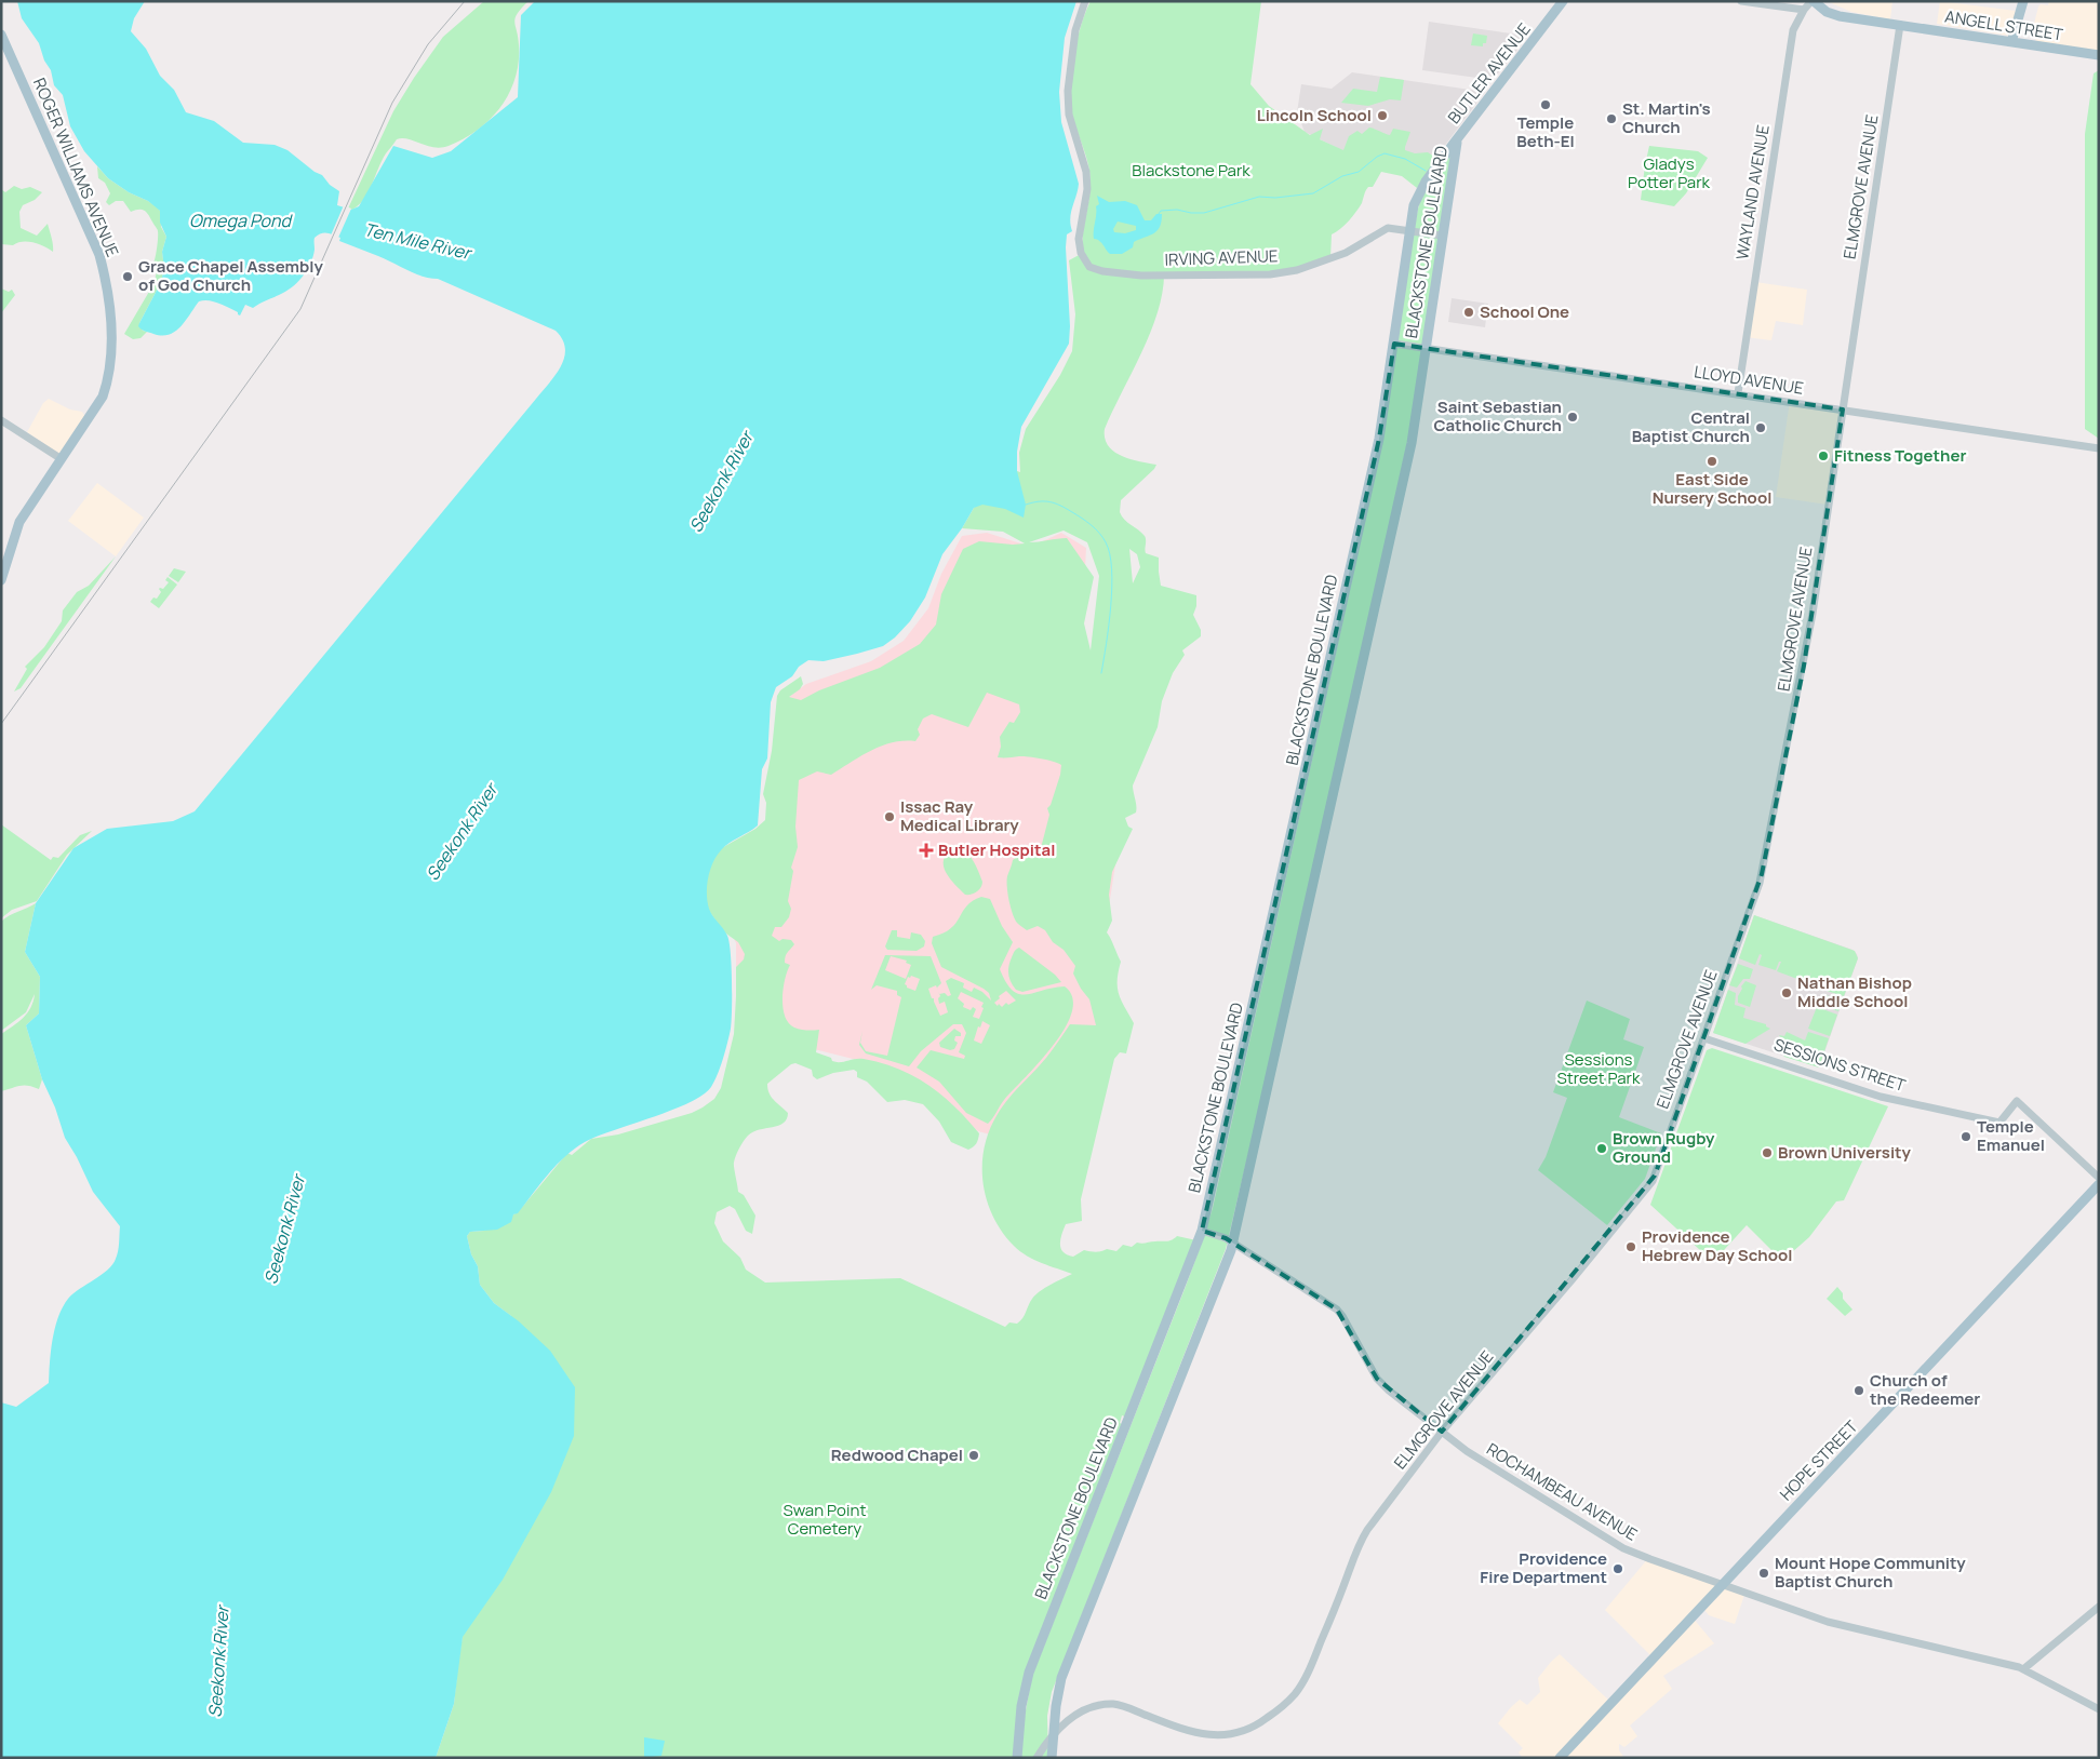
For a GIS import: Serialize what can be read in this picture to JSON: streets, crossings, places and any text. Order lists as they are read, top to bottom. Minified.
{"streets":{"main road":["ANGELL STREET","BUTLER AVENUE","ROGER WILLIAMS AVENUE","BLACKSTONE BOULEVARD","HOPE STREET"],"street":["ELMGROVE AVENUE","WAYLAND AVENUE","IRVING AVENUE","LLOYD AVENUE","SESSIONS STREET","ROCHAMBEAU AVENUE"]},"crossings":[["ANGELL STREET","ELMGROVE AVENUE"],["ANGELL STREET","WAYLAND AVENUE"],["BUTLER AVENUE","BLACKSTONE BOULEVARD"],["ELMGROVE AVENUE","BLACKSTONE BOULEVARD"],["ELMGROVE AVENUE","LLOYD AVENUE"],["ELMGROVE AVENUE","SESSIONS STREET"],["ELMGROVE AVENUE","ROCHAMBEAU AVENUE"],["WAYLAND AVENUE","LLOYD AVENUE"],["BLACKSTONE BOULEVARD","IRVING AVENUE"],["BLACKSTONE BOULEVARD","LLOYD AVENUE"],["BLACKSTONE BOULEVARD","ROCHAMBEAU AVENUE"],["HOPE STREET","ROCHAMBEAU AVENUE"]],"water":["Omega Pond","Ten Mile River","Seekonk River"],"parks":["Gladys Potter Park","Blackstone Park","Sessions Street Park","Swan Point Cemetery"],"places":{"other":["Temple Beth-El","Lincoln School","St. Martin's Church","Grace Chapel Assembly of God Church","School One","Saint Sebastian Catholic Church","Central Baptist Church","Fitness Together","East Side Nursery School","Issac Ray Medical Library","Nathan Bishop Middle School","Temple Emanuel","Brown Rugby Ground","Brown University","Providence Hebrew Day School","Church of the Redeemer","Redwood Chapel","Providence Fire Department","Mount Hope Community Baptist Church"],"health":["Butler Hospital"]}}
